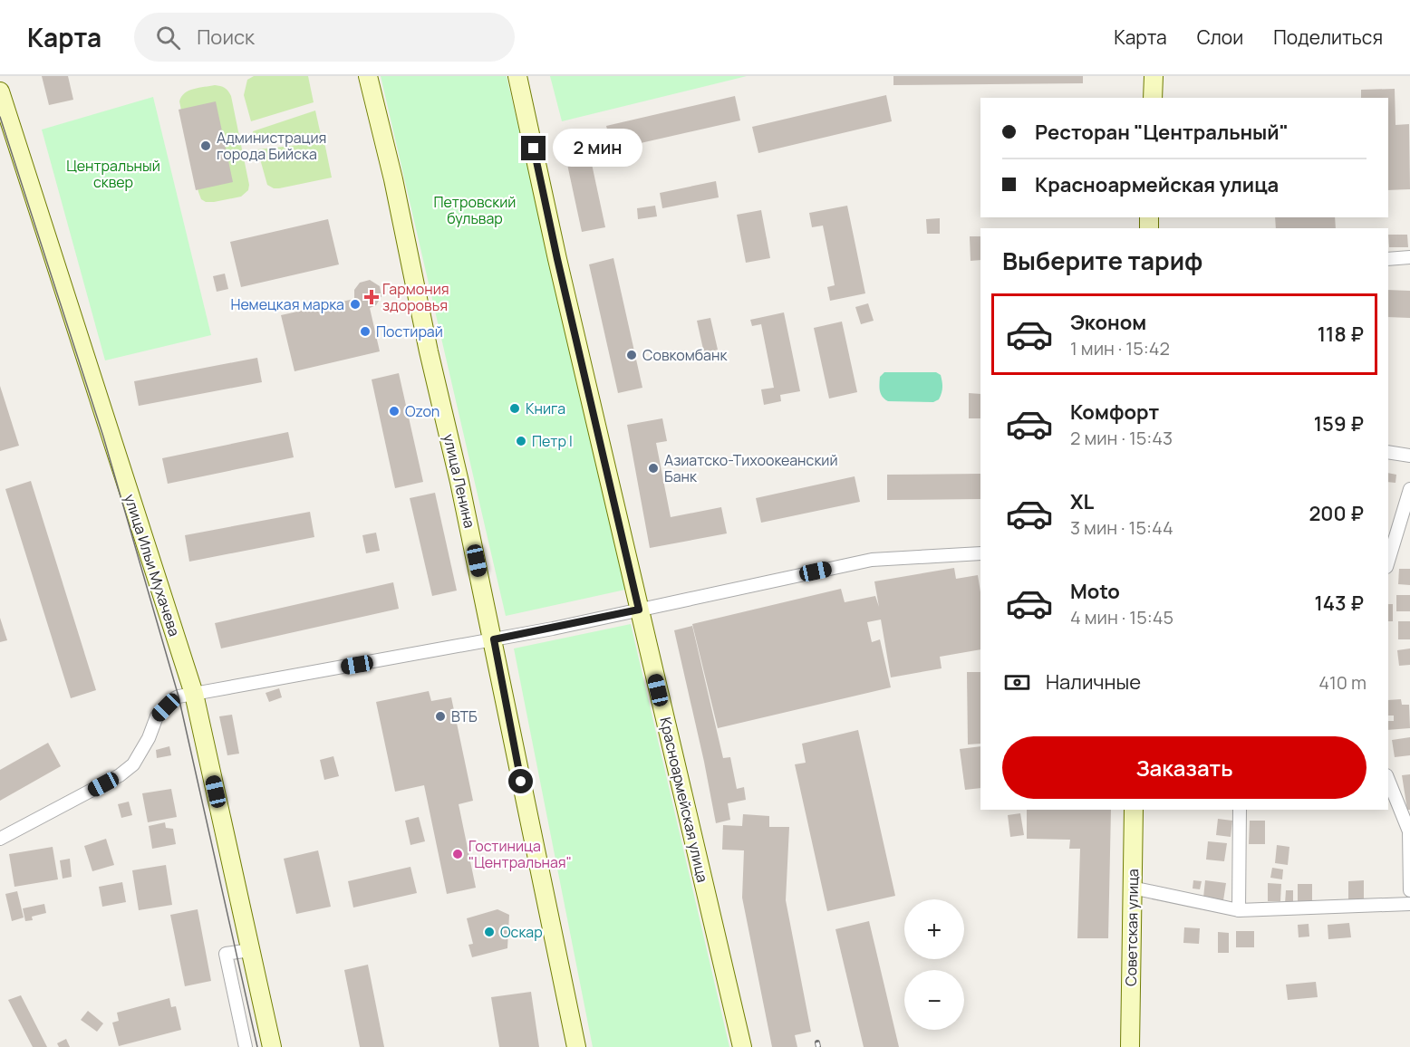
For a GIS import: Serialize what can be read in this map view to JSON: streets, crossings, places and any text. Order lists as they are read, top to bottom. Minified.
{"streets":{"main road":["улица Ленина","улица Ильи Мухачева","Красноармейская улица","Советская улица"]},"parks":["Центральный сквер","Петровский бульвар"],"places":{"other":["Администрация города Бийска","Немецкая марка","Постирай","Совкомбанк","Книга","Ozon","Петр I","Азиатско-Тихоокеанский Банк","ВТБ","Гостиница \"Центральная\"","Оскар"],"health":["Гармония здоровья"]},"page":{"header":"Карта","search":"Поиск","nav":["Карта","Слои","Поделиться"],"banner":["Ресторан \"Центральный\"","Красноармейская улица"],"bubble":"2 мин","heading":"Выберите тариф","list":[{"name":"Эконом","note":"1 мин · 15:42","value":"118 ₽"},{"name":"Комфорт","note":"2 мин · 15:43","value":"159 ₽"},{"name":"XL","note":"3 мин · 15:44","value":"200 ₽"},{"name":"Moto","note":"4 мин · 15:45","value":"143 ₽"}],"pay":["Наличные","410 m"],"buttons":"Заказать","map_buttons":["+","−"]}}
